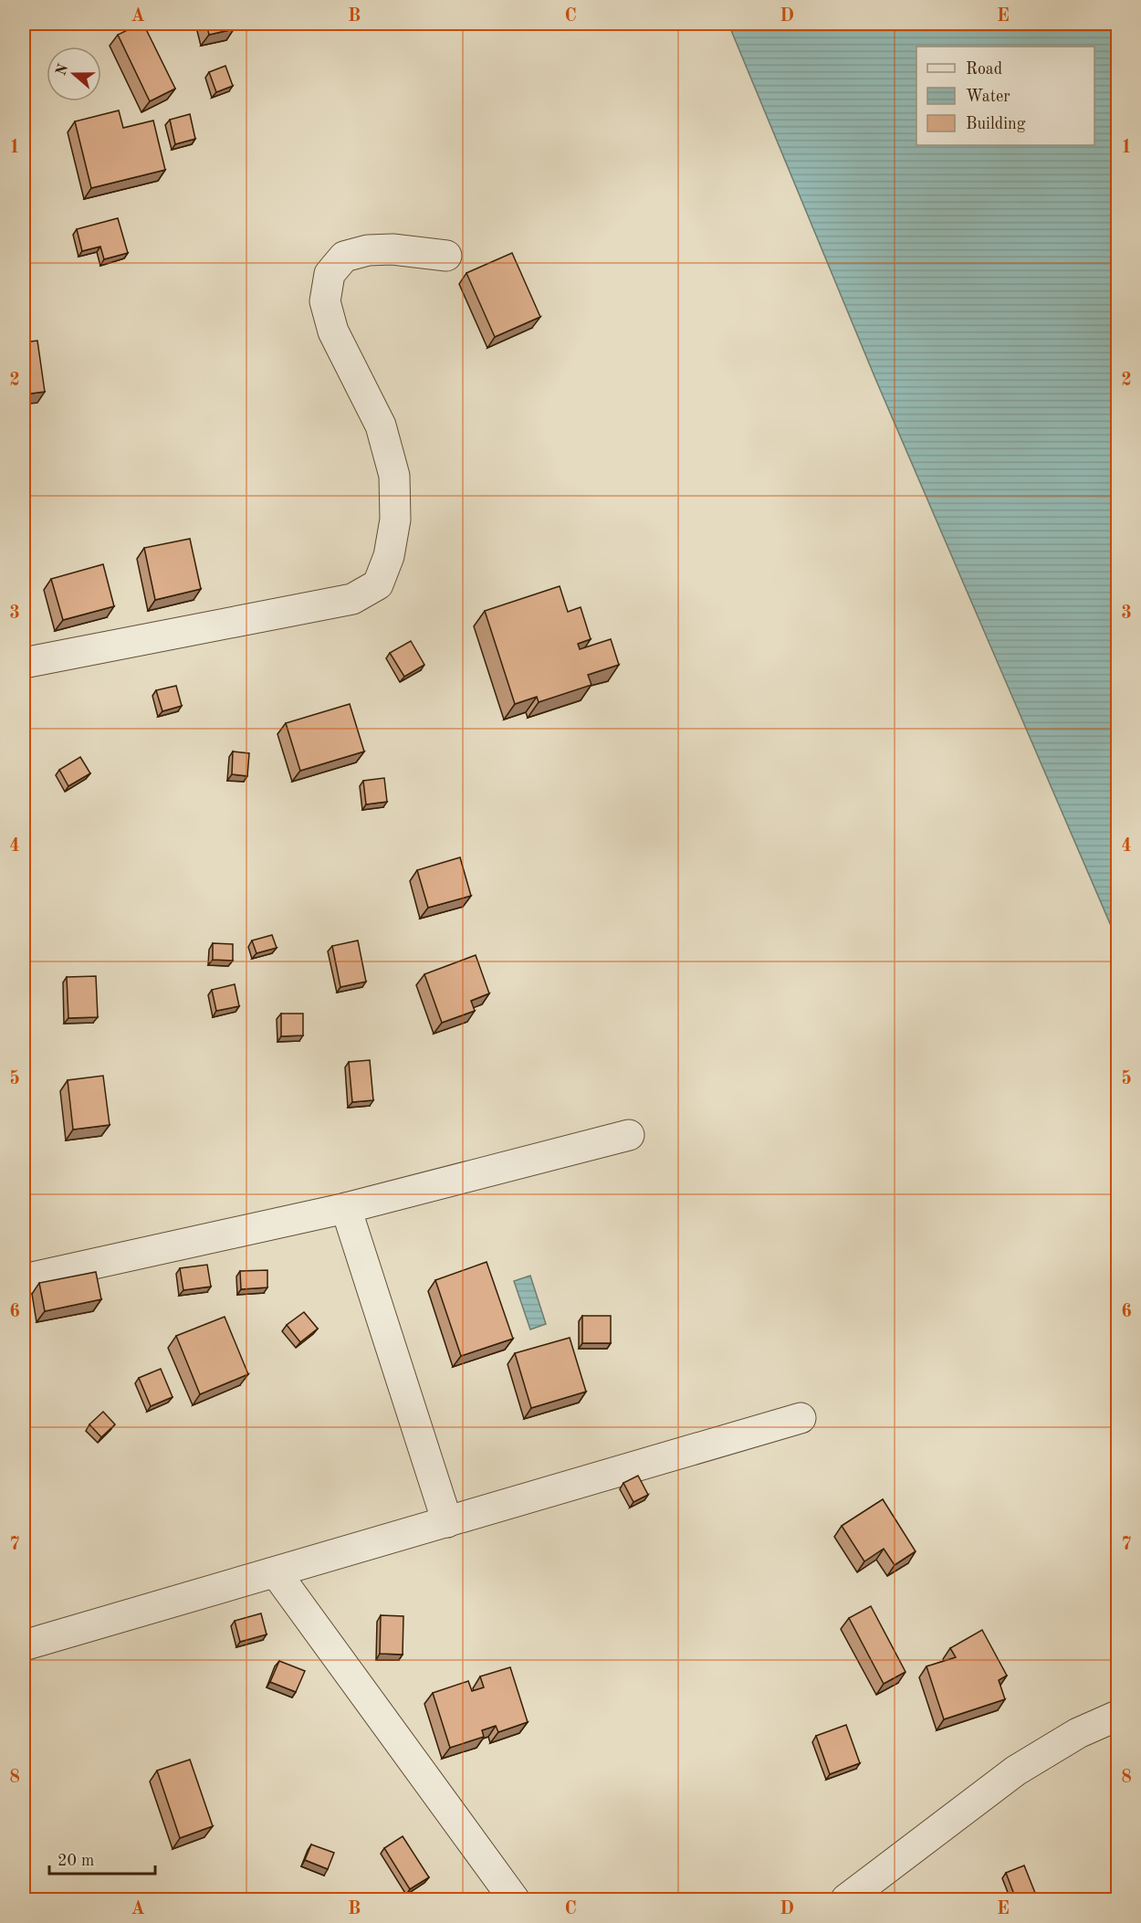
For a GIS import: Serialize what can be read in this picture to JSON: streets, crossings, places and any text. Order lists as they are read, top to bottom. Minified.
{"legend":["Road","Water","Building"],"scale_bar":"20 m","north":"left","grid":{"columns":["A","B","C","D","E"],"rows":["1","2","3","4","5","6","7","8"]}}
